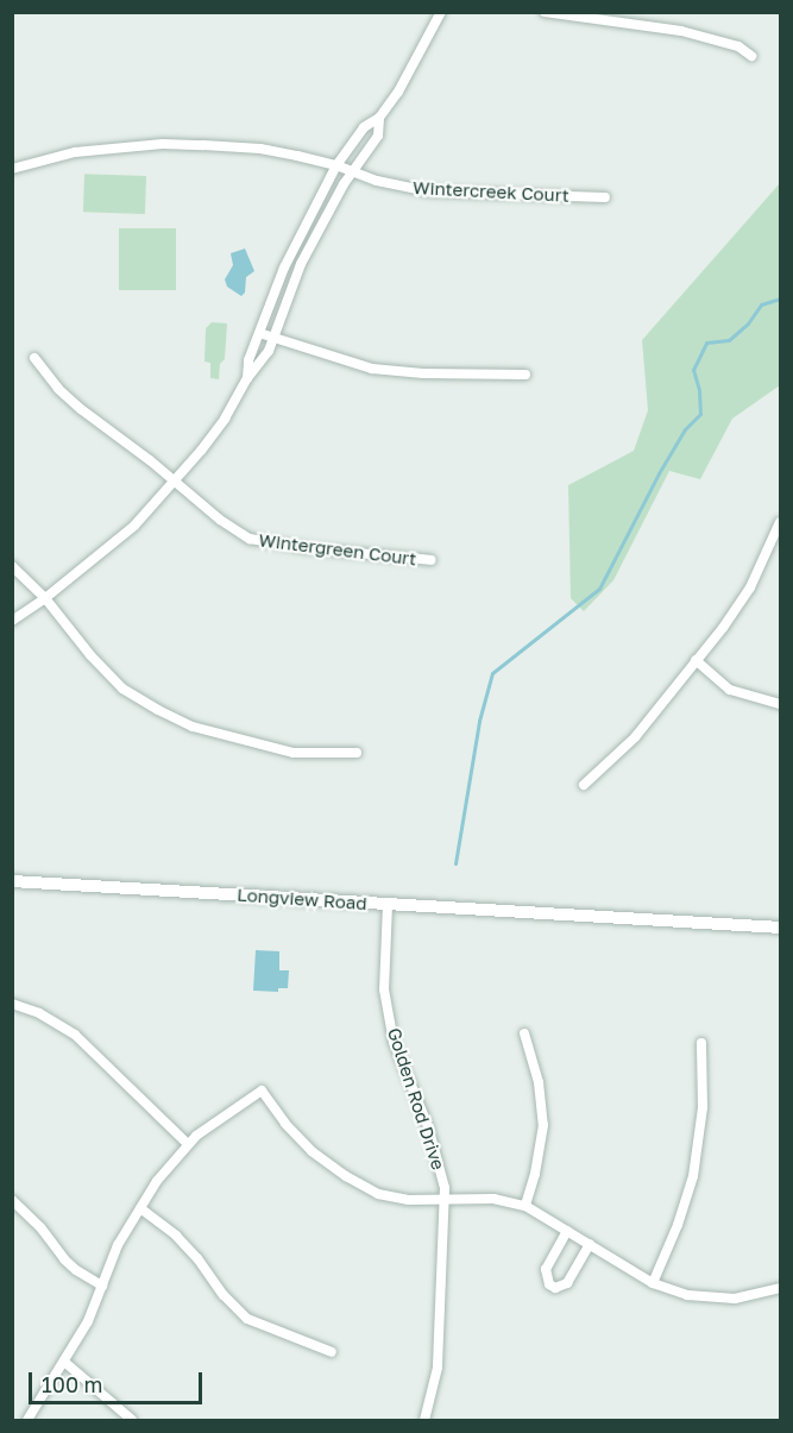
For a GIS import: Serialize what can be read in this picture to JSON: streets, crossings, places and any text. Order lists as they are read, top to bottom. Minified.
{"streets":{"street":["Wintercreek Court","Wintergreen Court","Longview Road","Golden Rod Drive"]},"crossings":[["Longview Road","Golden Rod Drive"]],"scale_bar":"100 m"}
